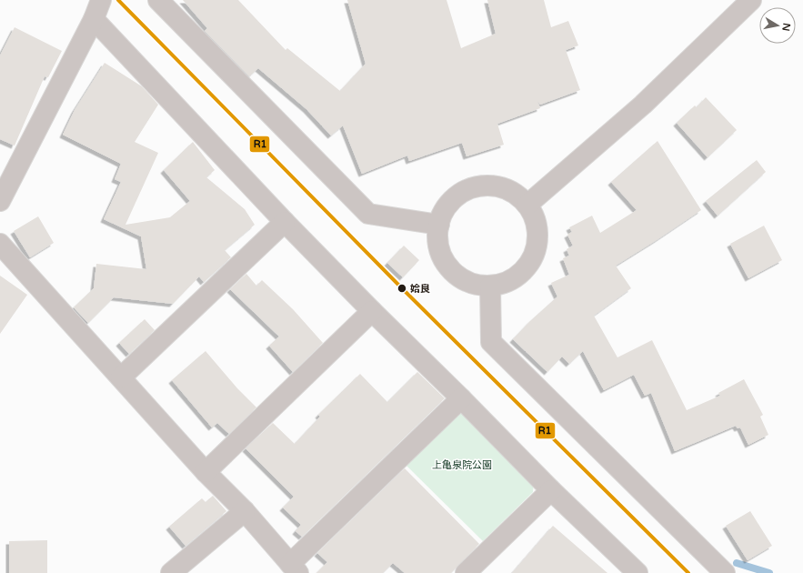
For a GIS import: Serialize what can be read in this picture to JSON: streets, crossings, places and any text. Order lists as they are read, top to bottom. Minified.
{"parks":["上亀泉院公園"],"places":["姶良"],"lines":["transit line R1"],"north":"right"}
